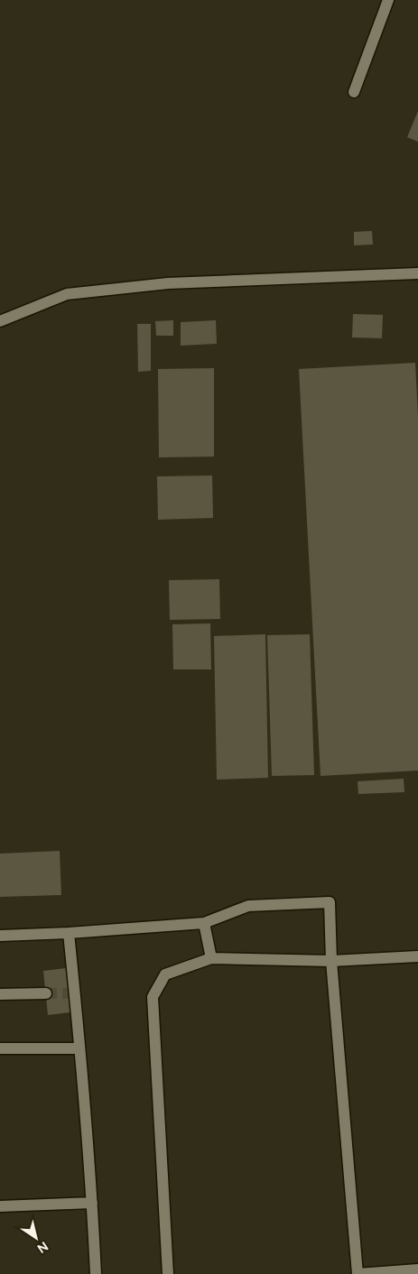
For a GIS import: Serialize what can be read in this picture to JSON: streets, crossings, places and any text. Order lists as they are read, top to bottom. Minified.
{"north":"bottom right"}
